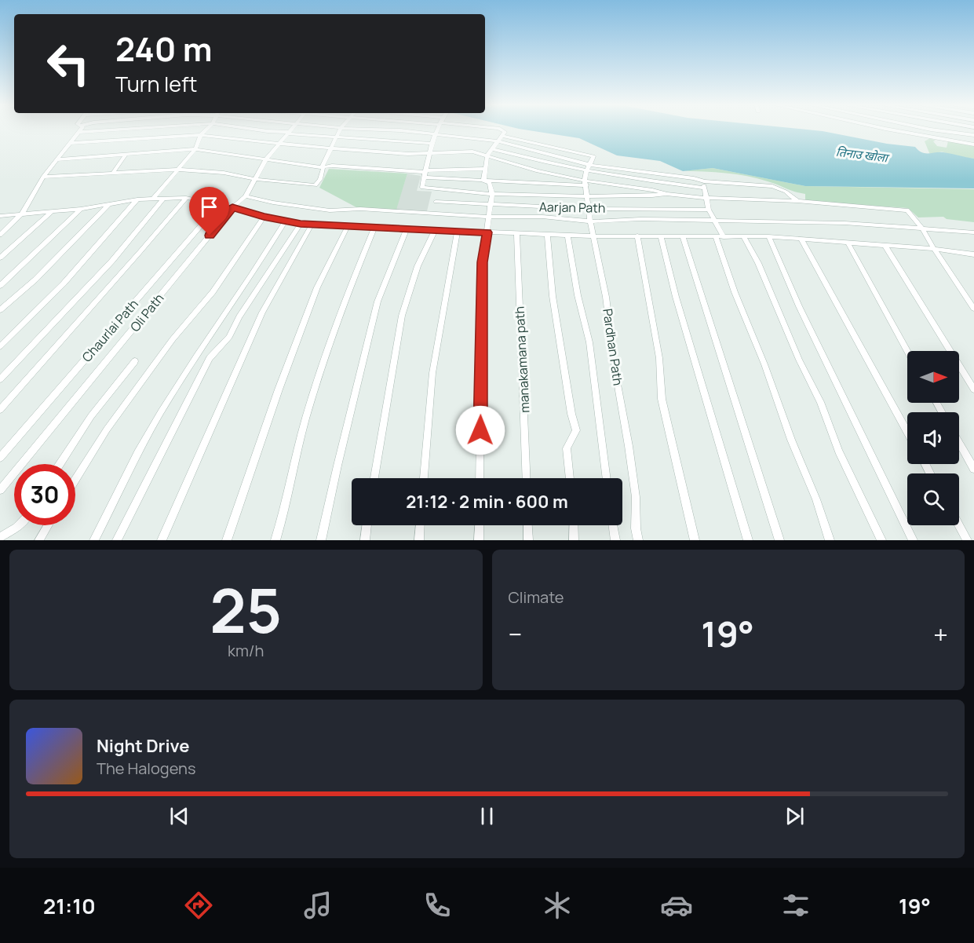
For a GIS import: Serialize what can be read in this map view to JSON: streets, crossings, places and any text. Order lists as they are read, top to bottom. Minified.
{"streets":{"street":["Aarjan Path","Oli Path","Chaurlai Path","Pardhan Path","manakamana path"]},"crossings":[["Aarjan Path","Pardhan Path"]],"water":["तिनाउ खोला"],"north":"right","page":{"turn":["240 m","Turn left"],"limit":"30","trip":"21:12 · 2 min · 600 m","tile":[["25","km/h"],"Climate"],"heat":["−","19°","+"],"song":["Night Drive","The Halogens"],"tabs":["21:10","19°"]}}
